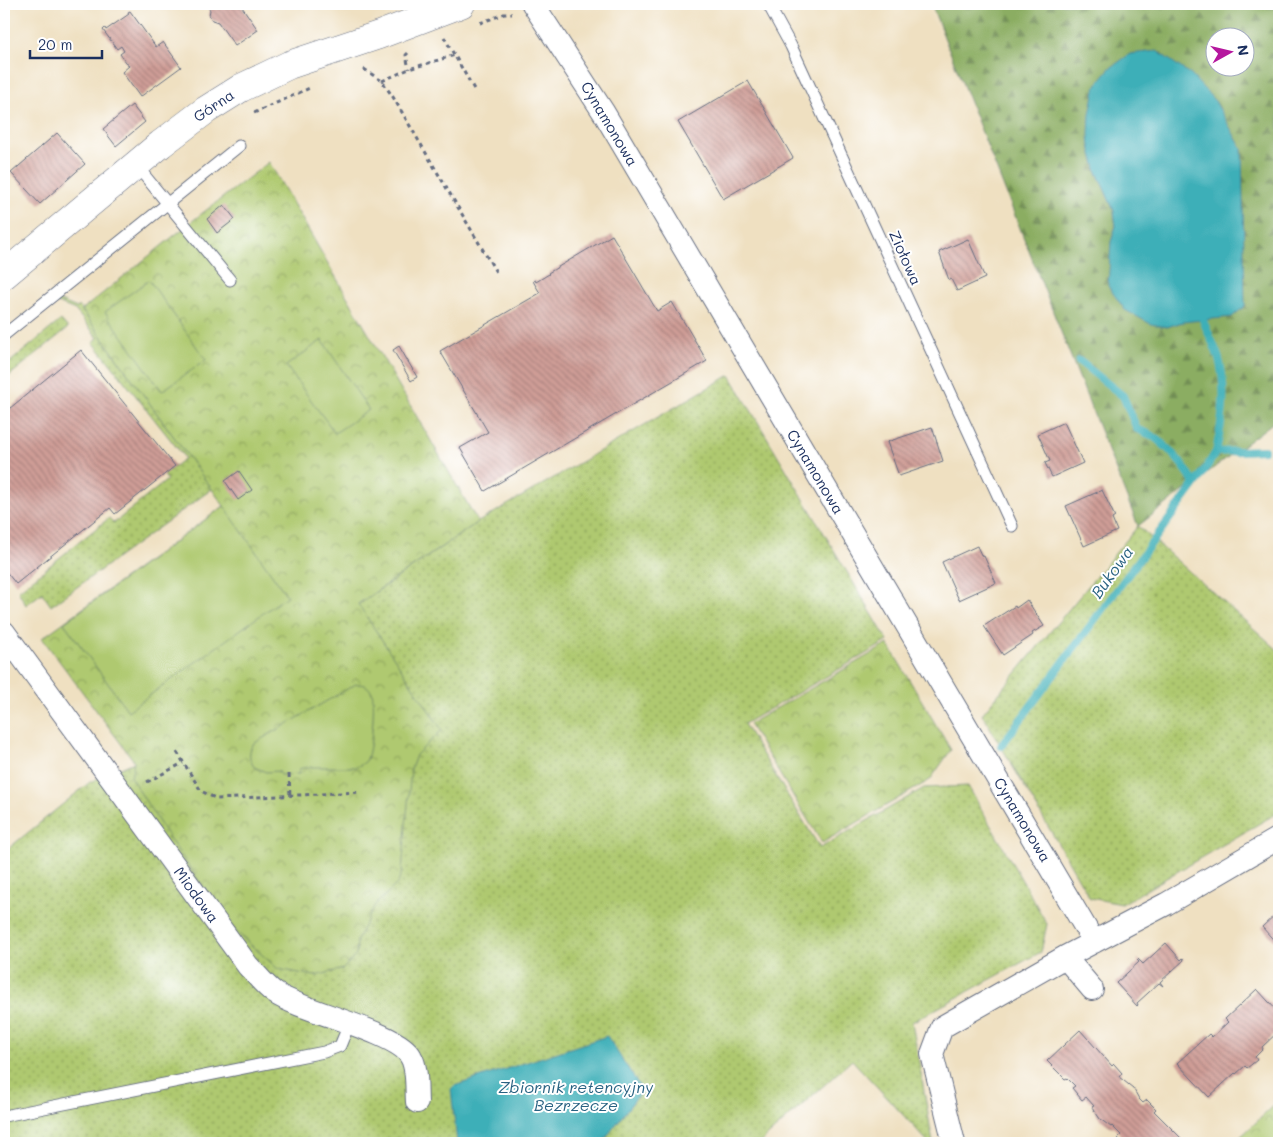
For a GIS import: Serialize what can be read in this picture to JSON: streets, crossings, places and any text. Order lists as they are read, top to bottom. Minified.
{"streets":{"street":["Górna","Cynamonowa","Miodowa"],"lane":["Ziołowa"]},"water":["Bukowa","Zbiornik retencyjny Bezrzecze"],"scale_bar":"20 m","north":"right"}
